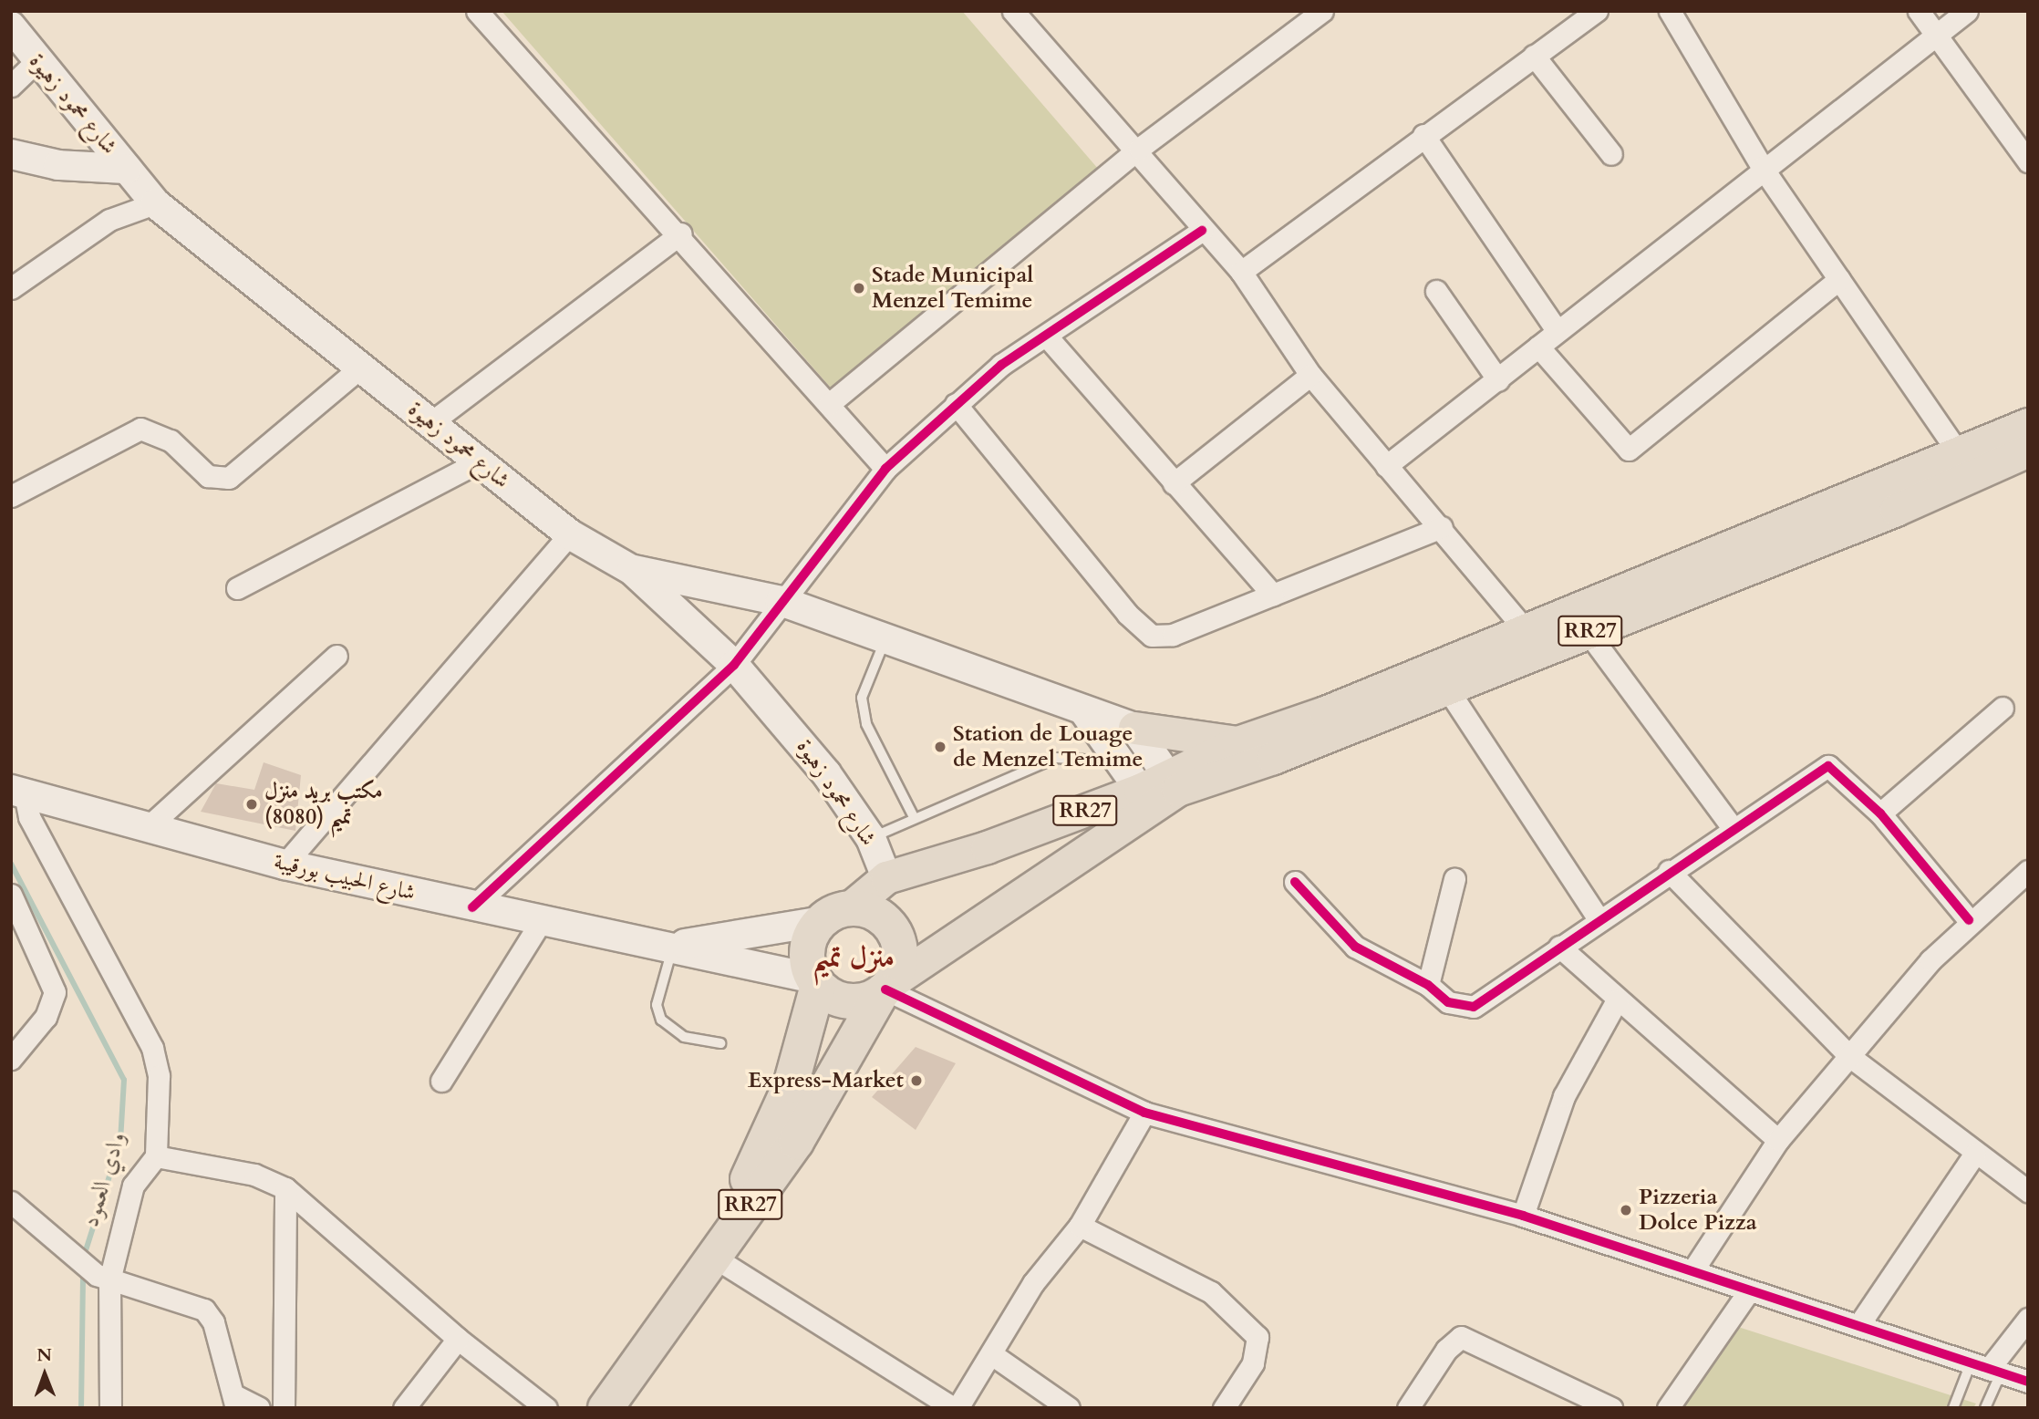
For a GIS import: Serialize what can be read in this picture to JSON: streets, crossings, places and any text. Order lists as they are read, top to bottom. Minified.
{"streets":{"highway":["RR27"],"main road":["شارع محمود زهيوة","شارع الحبيب بورقيبة"]},"crossings":[["شارع محمود زهيوة","RR27"],["RR27","شارع الحبيب بورقيبة"]],"districts":["منزل تميم"],"water":["وادي العمود"],"places":["Stade Municipal Menzel Temime","Station de Louage de Menzel Temime","مكتب بريد منزل تميم (8080)","Express-Market","Pizzeria Dolce Pizza"],"north":"top"}
